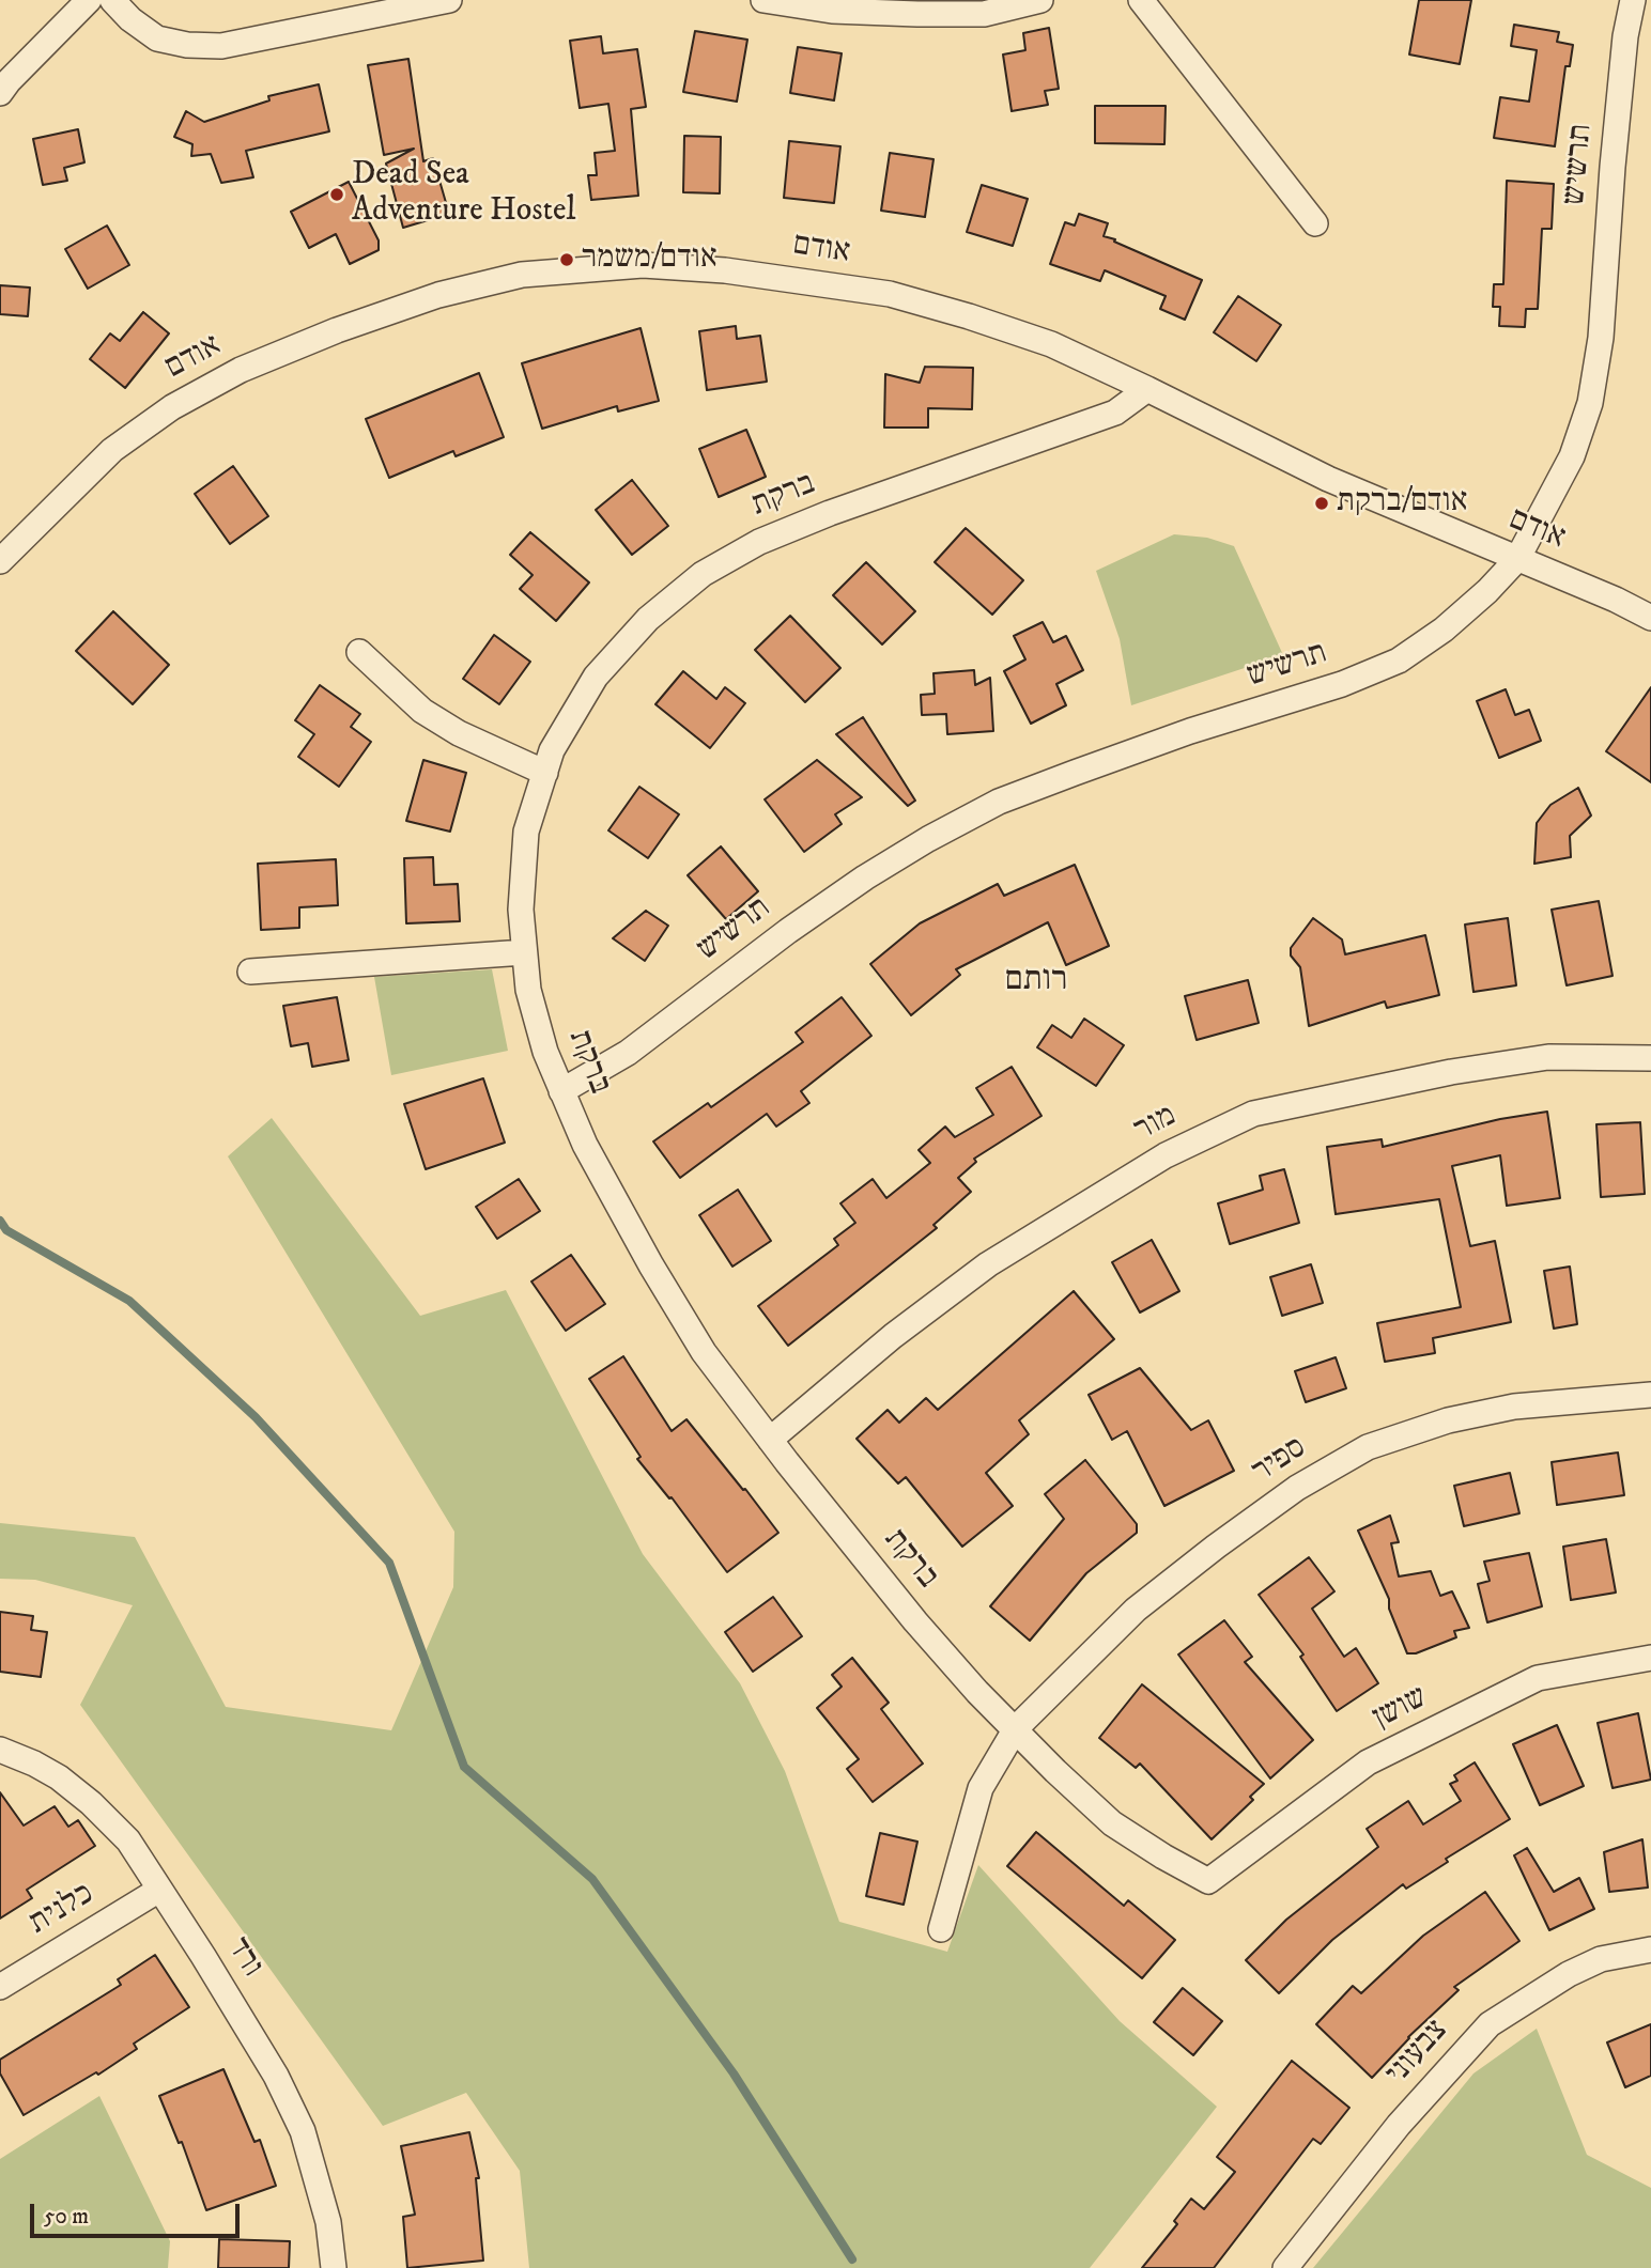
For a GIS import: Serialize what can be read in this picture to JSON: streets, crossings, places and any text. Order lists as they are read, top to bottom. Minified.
{"streets":{"street":["תרשיש","אודם","ברקת","מור","ספיר","שושן","כלנית","ורד","צבעוני"]},"crossings":[["תרשיש","אודם"],["תרשיש","ברקת"],["אודם","ברקת"],["ברקת","מור"],["ברקת","ספיר"],["ברקת","שושן"],["כלנית","ורד"]],"districts":["רותם"],"places":["Dead Sea Adventure Hostel","אודם/משמר","אודם/ברקת"],"scale_bar":"50 m"}
